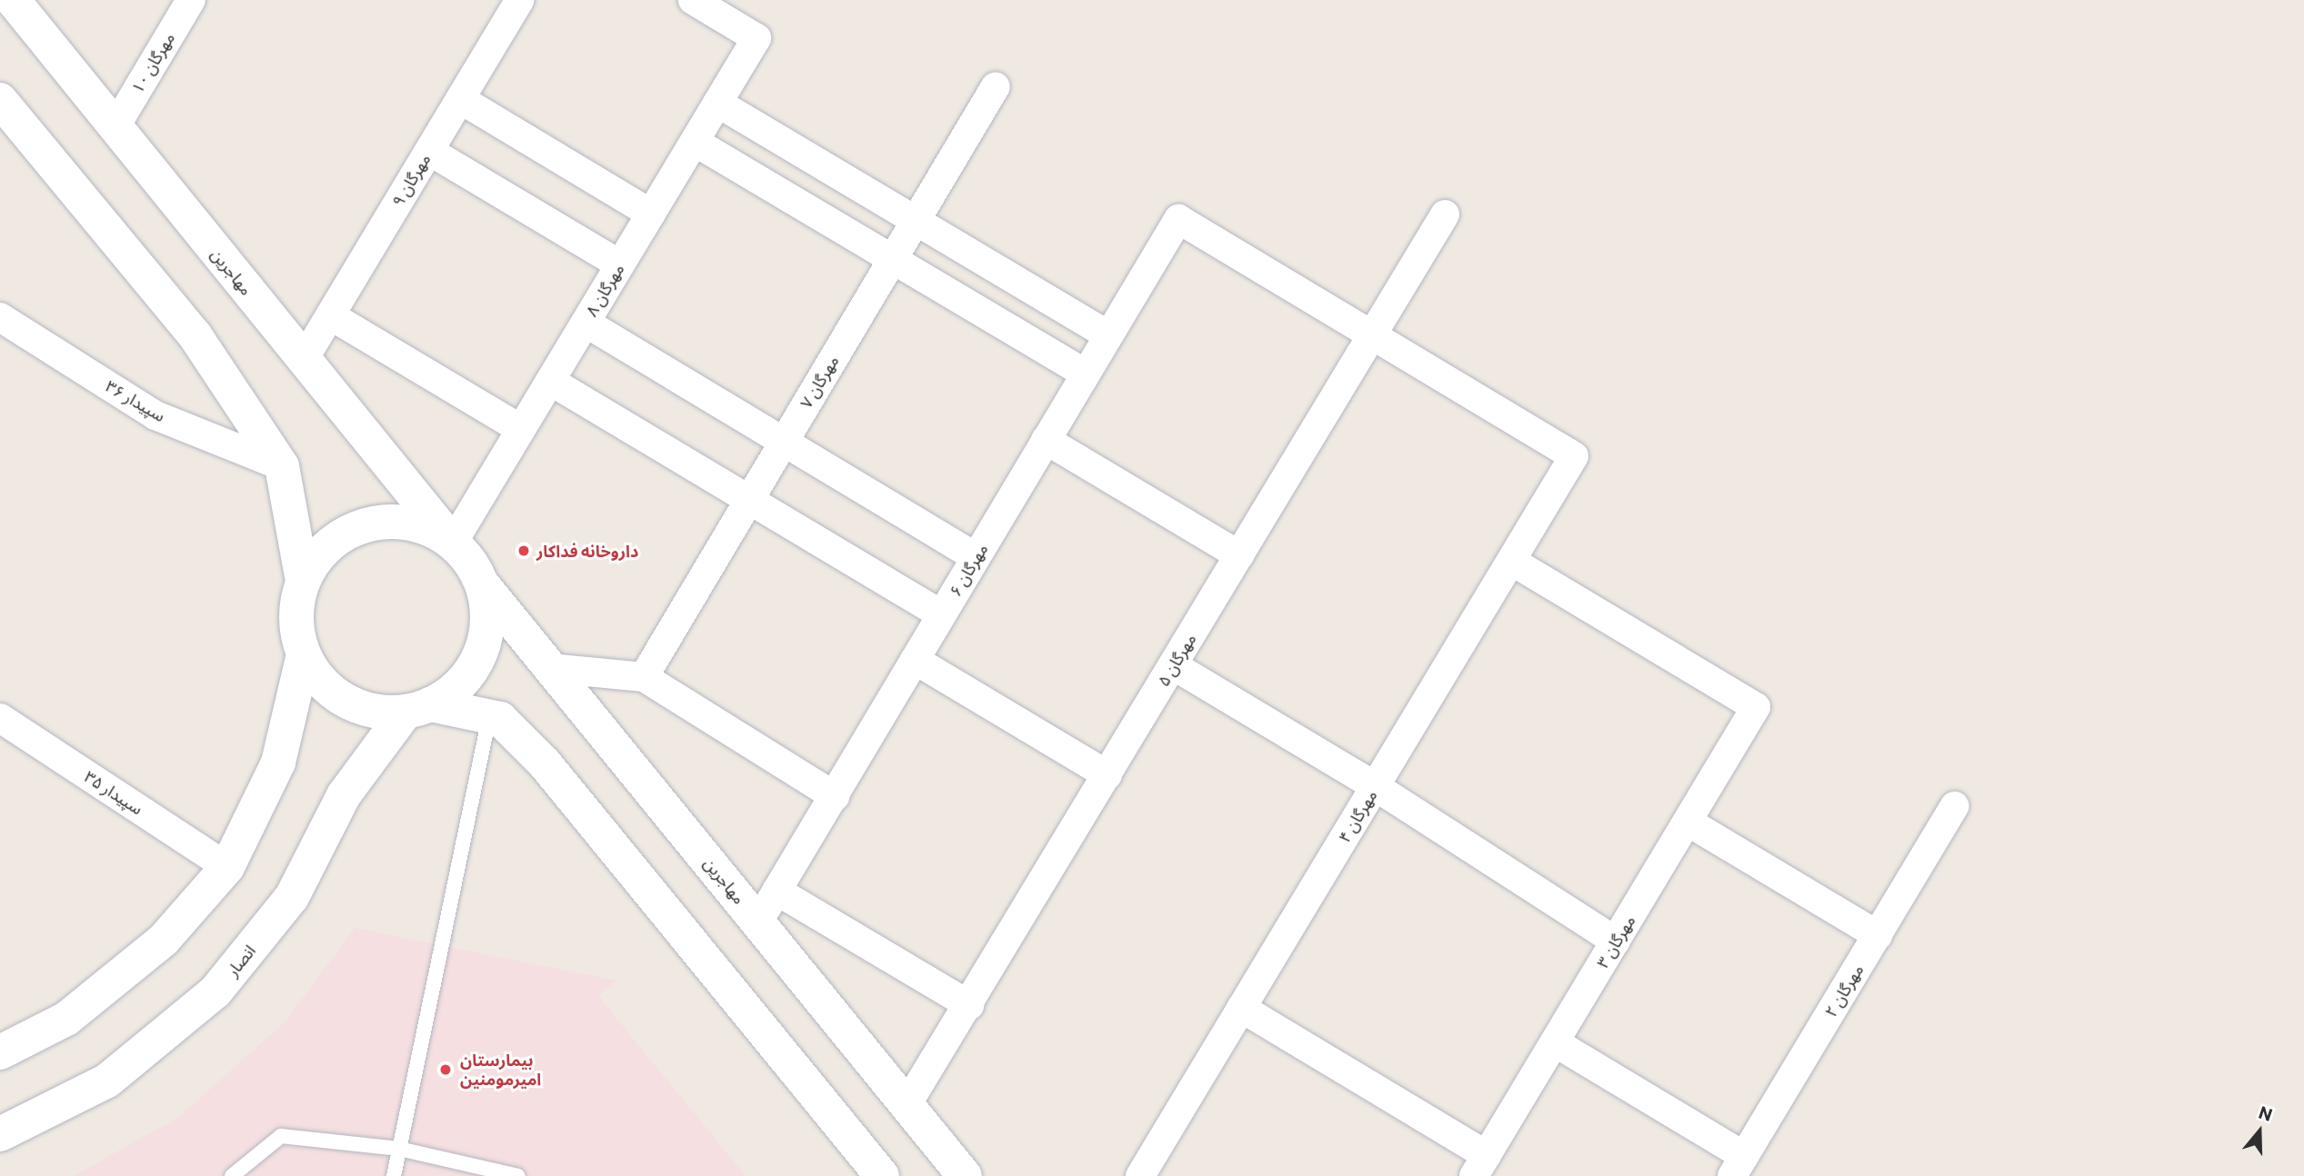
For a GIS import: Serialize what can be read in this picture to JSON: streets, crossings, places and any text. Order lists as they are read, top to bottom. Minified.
{"streets":{"main road":["مهاجرین","انصار"],"street":["مهرگان ۱۰","مهرگان ۹","مهرگان ۸","مهرگان ۷","سپیدار ۳۶","مهرگان ۶","مهرگان ۵","سپیدار ۳۵","مهرگان ۴","مهرگان ۳","مهرگان ۲"]},"crossings":[["مهرگان ۱۰","مهاجرین"],["مهرگان ۹","مهاجرین"],["مهاجرین","مهرگان ۸"],["مهاجرین","مهرگان ۶"],["مهاجرین","مهرگان ۵"],["مهاجرین","انصار"],["مهرگان ۸","انصار"],["مهرگان ۶","مهرگان ۵"],["مهرگان ۶","مهرگان ۴"],["مهرگان ۵","مهرگان ۴"],["مهرگان ۴","مهرگان ۳"]],"places":["داروخانه فداکار","بیمارستان امیرمومنین"],"north":"top"}
